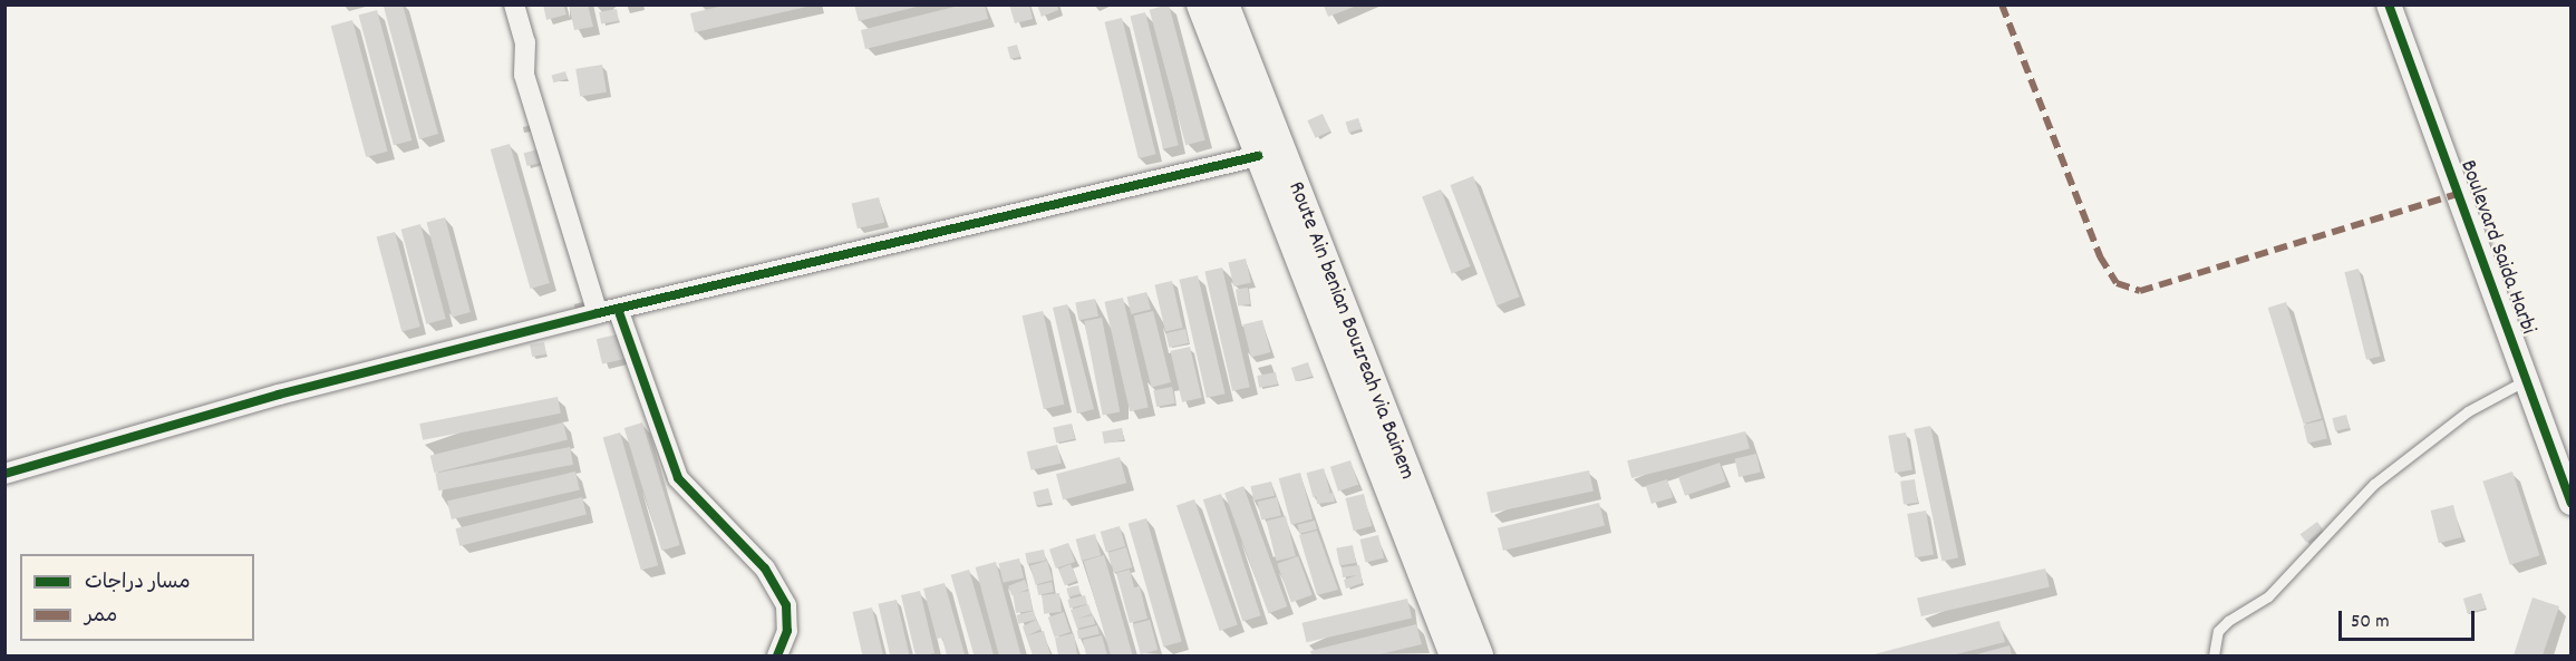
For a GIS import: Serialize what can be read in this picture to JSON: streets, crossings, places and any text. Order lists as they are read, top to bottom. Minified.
{"streets":{"main road":["Route Ain benian Bouzreah via Bainem"],"street":["Boulevard Saida Harbi"]},"legend":["مسار دراجات","ممر"],"scale_bar":"50 m"}
